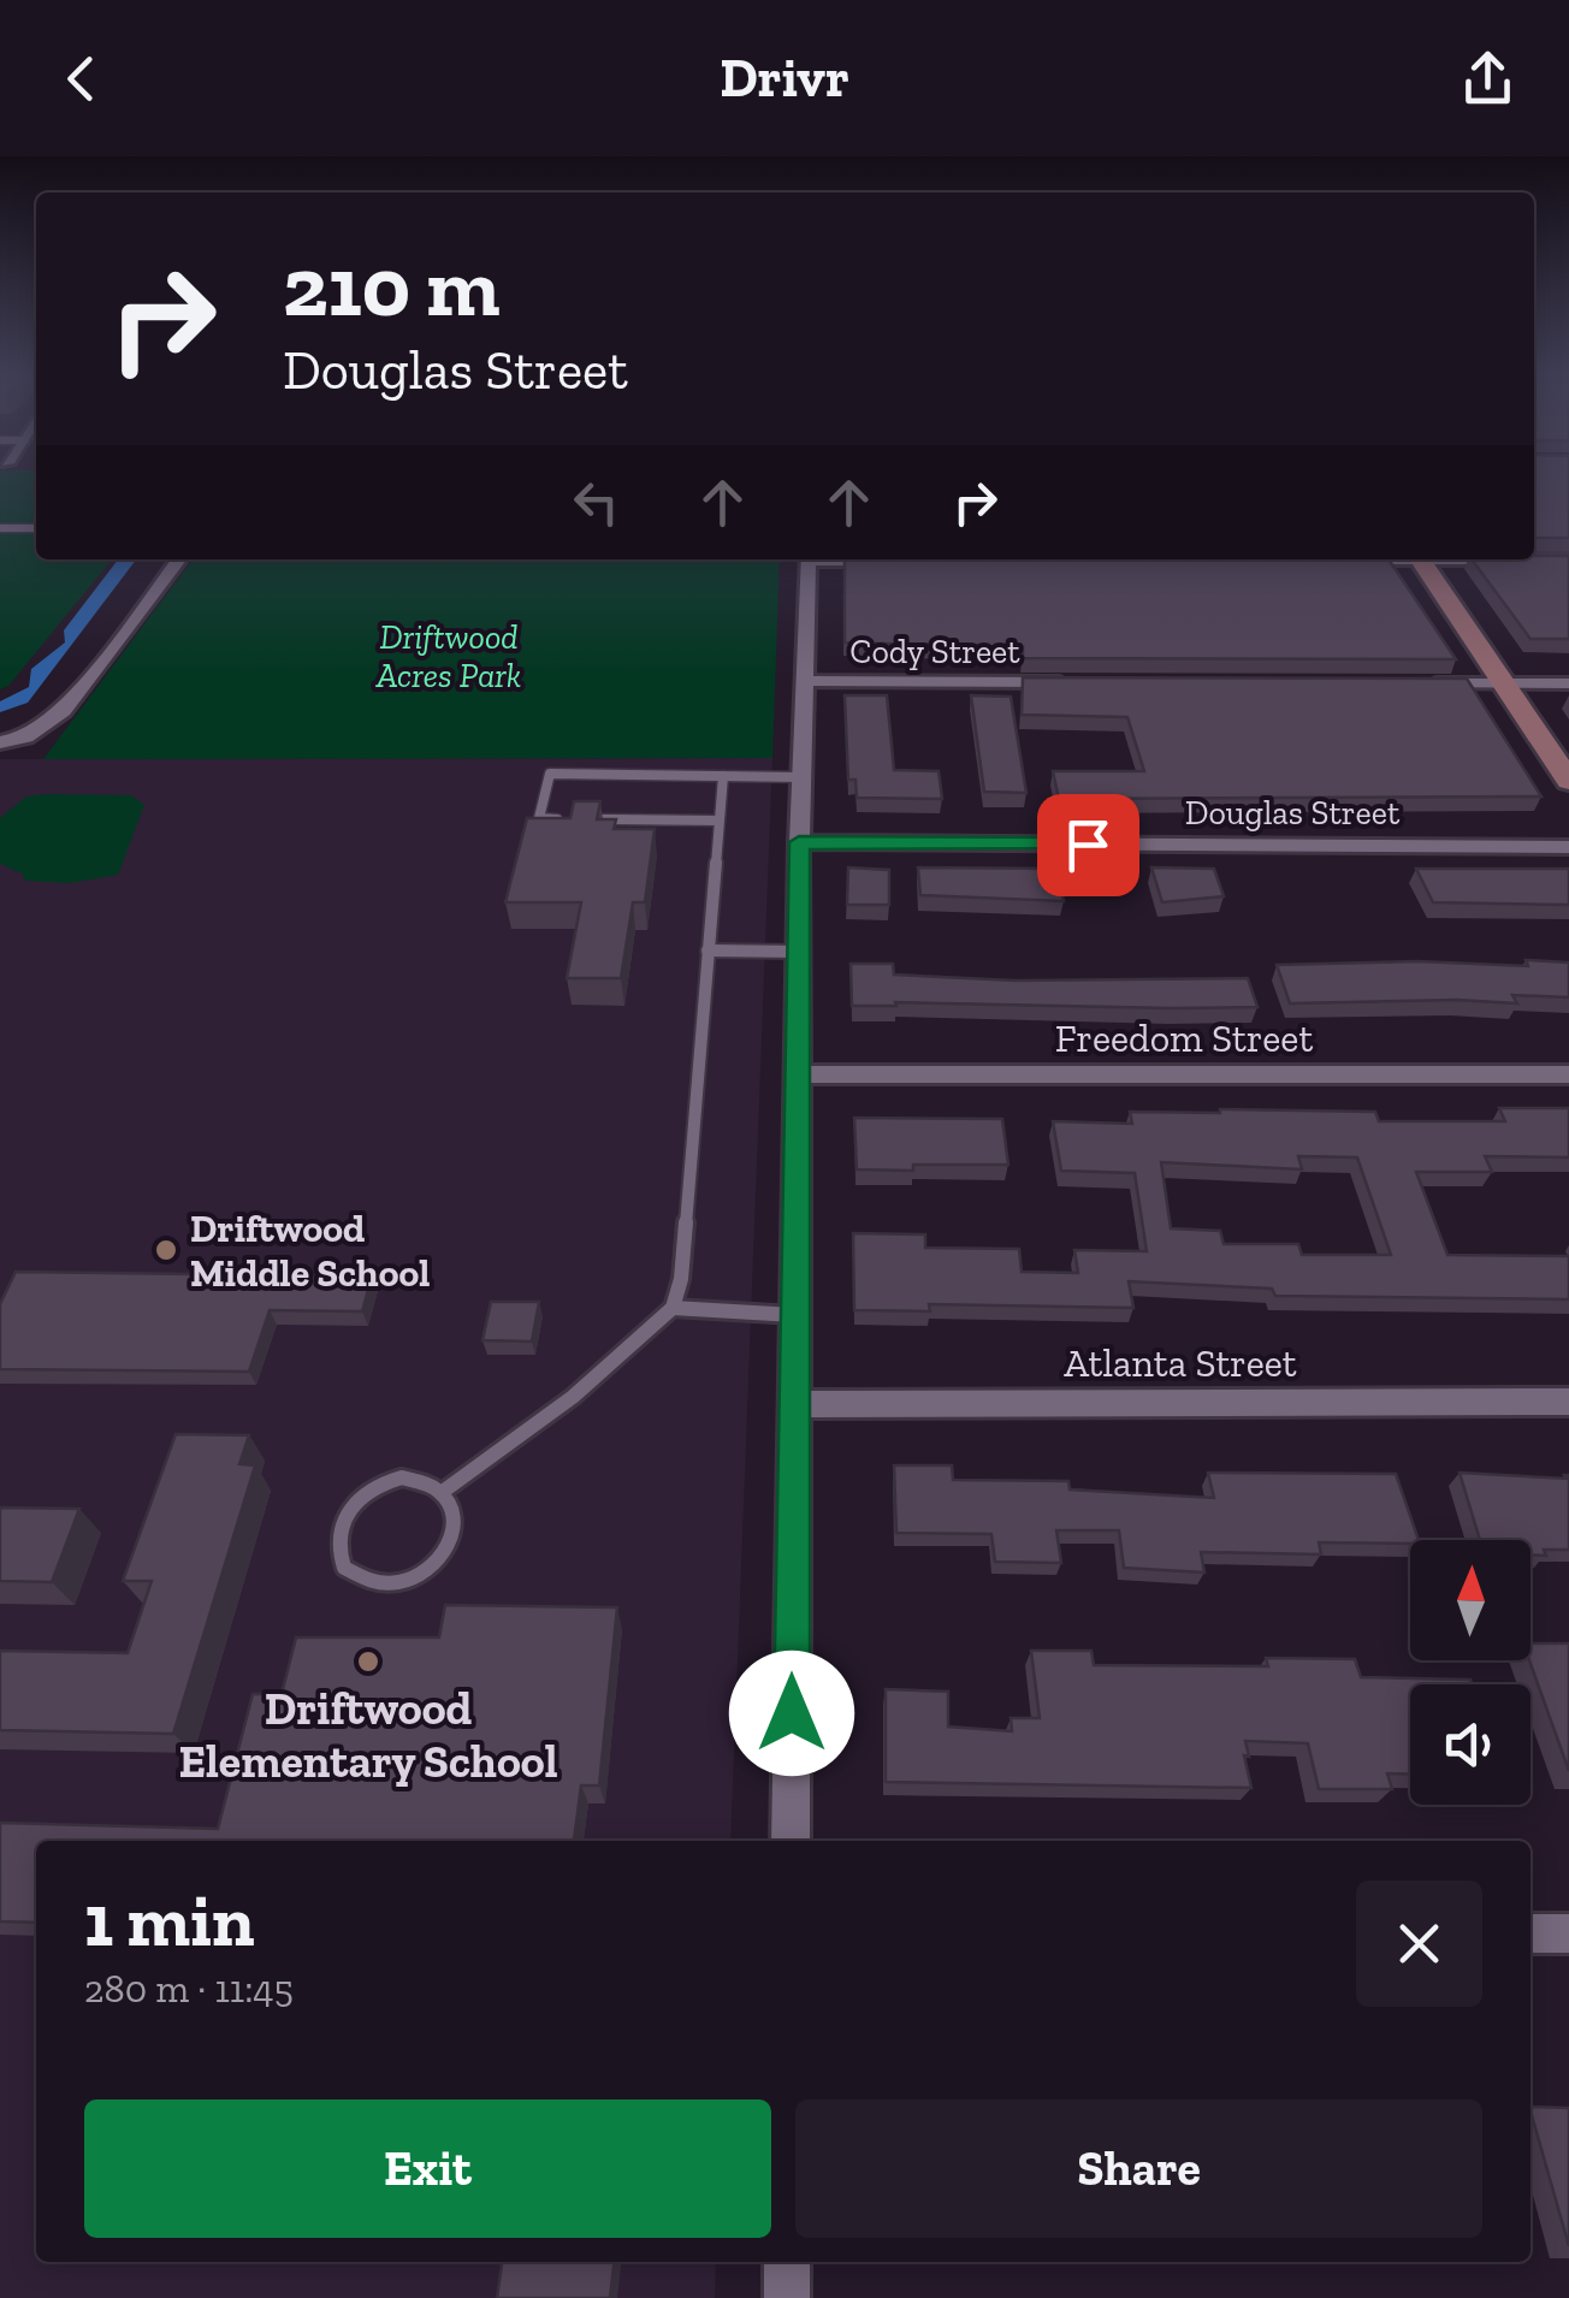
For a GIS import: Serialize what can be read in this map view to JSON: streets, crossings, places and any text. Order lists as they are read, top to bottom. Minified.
{"streets":{"street":["Cody Street","Douglas Street","Freedom Street","Atlanta Street"]},"parks":["Driftwood Acres Park"],"places":["Driftwood Middle School","Driftwood Elementary School"],"north":"top","page":{"header":"Drivr","turn":["210 m","Douglas Street"],"heading":["1 min","280 m · 11:45"],"buttons":["Exit","Share"]}}
